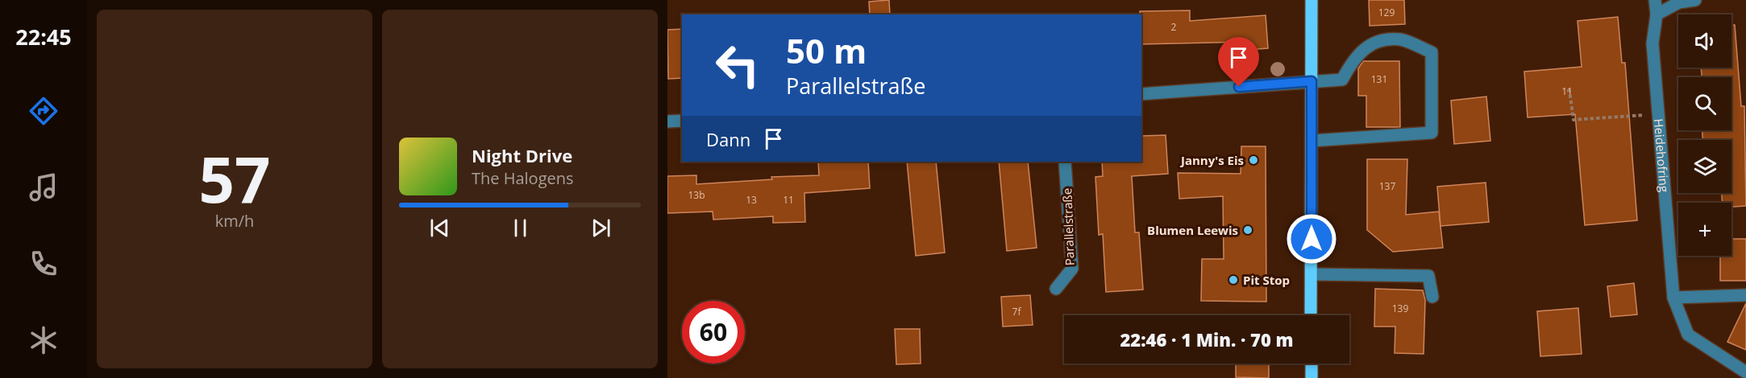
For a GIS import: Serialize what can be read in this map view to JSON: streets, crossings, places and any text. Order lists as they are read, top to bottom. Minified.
{"streets":{"street":["Heidehofring","Parallelstraße"]},"places":["Janny's Eis","Blumen Leewis","Pit Stop"],"house_numbers":["129","2","131","11","137","13b","13","11","139","7f"],"page":{"tabs":"22:45","tile":["57","km/h"],"map_buttons":"+","turn":["50 m","Parallelstraße"],"then":"Dann","song":["Night Drive","The Halogens"],"limit":"60","trip":"22:46 · 1 Min. · 70 m"}}
